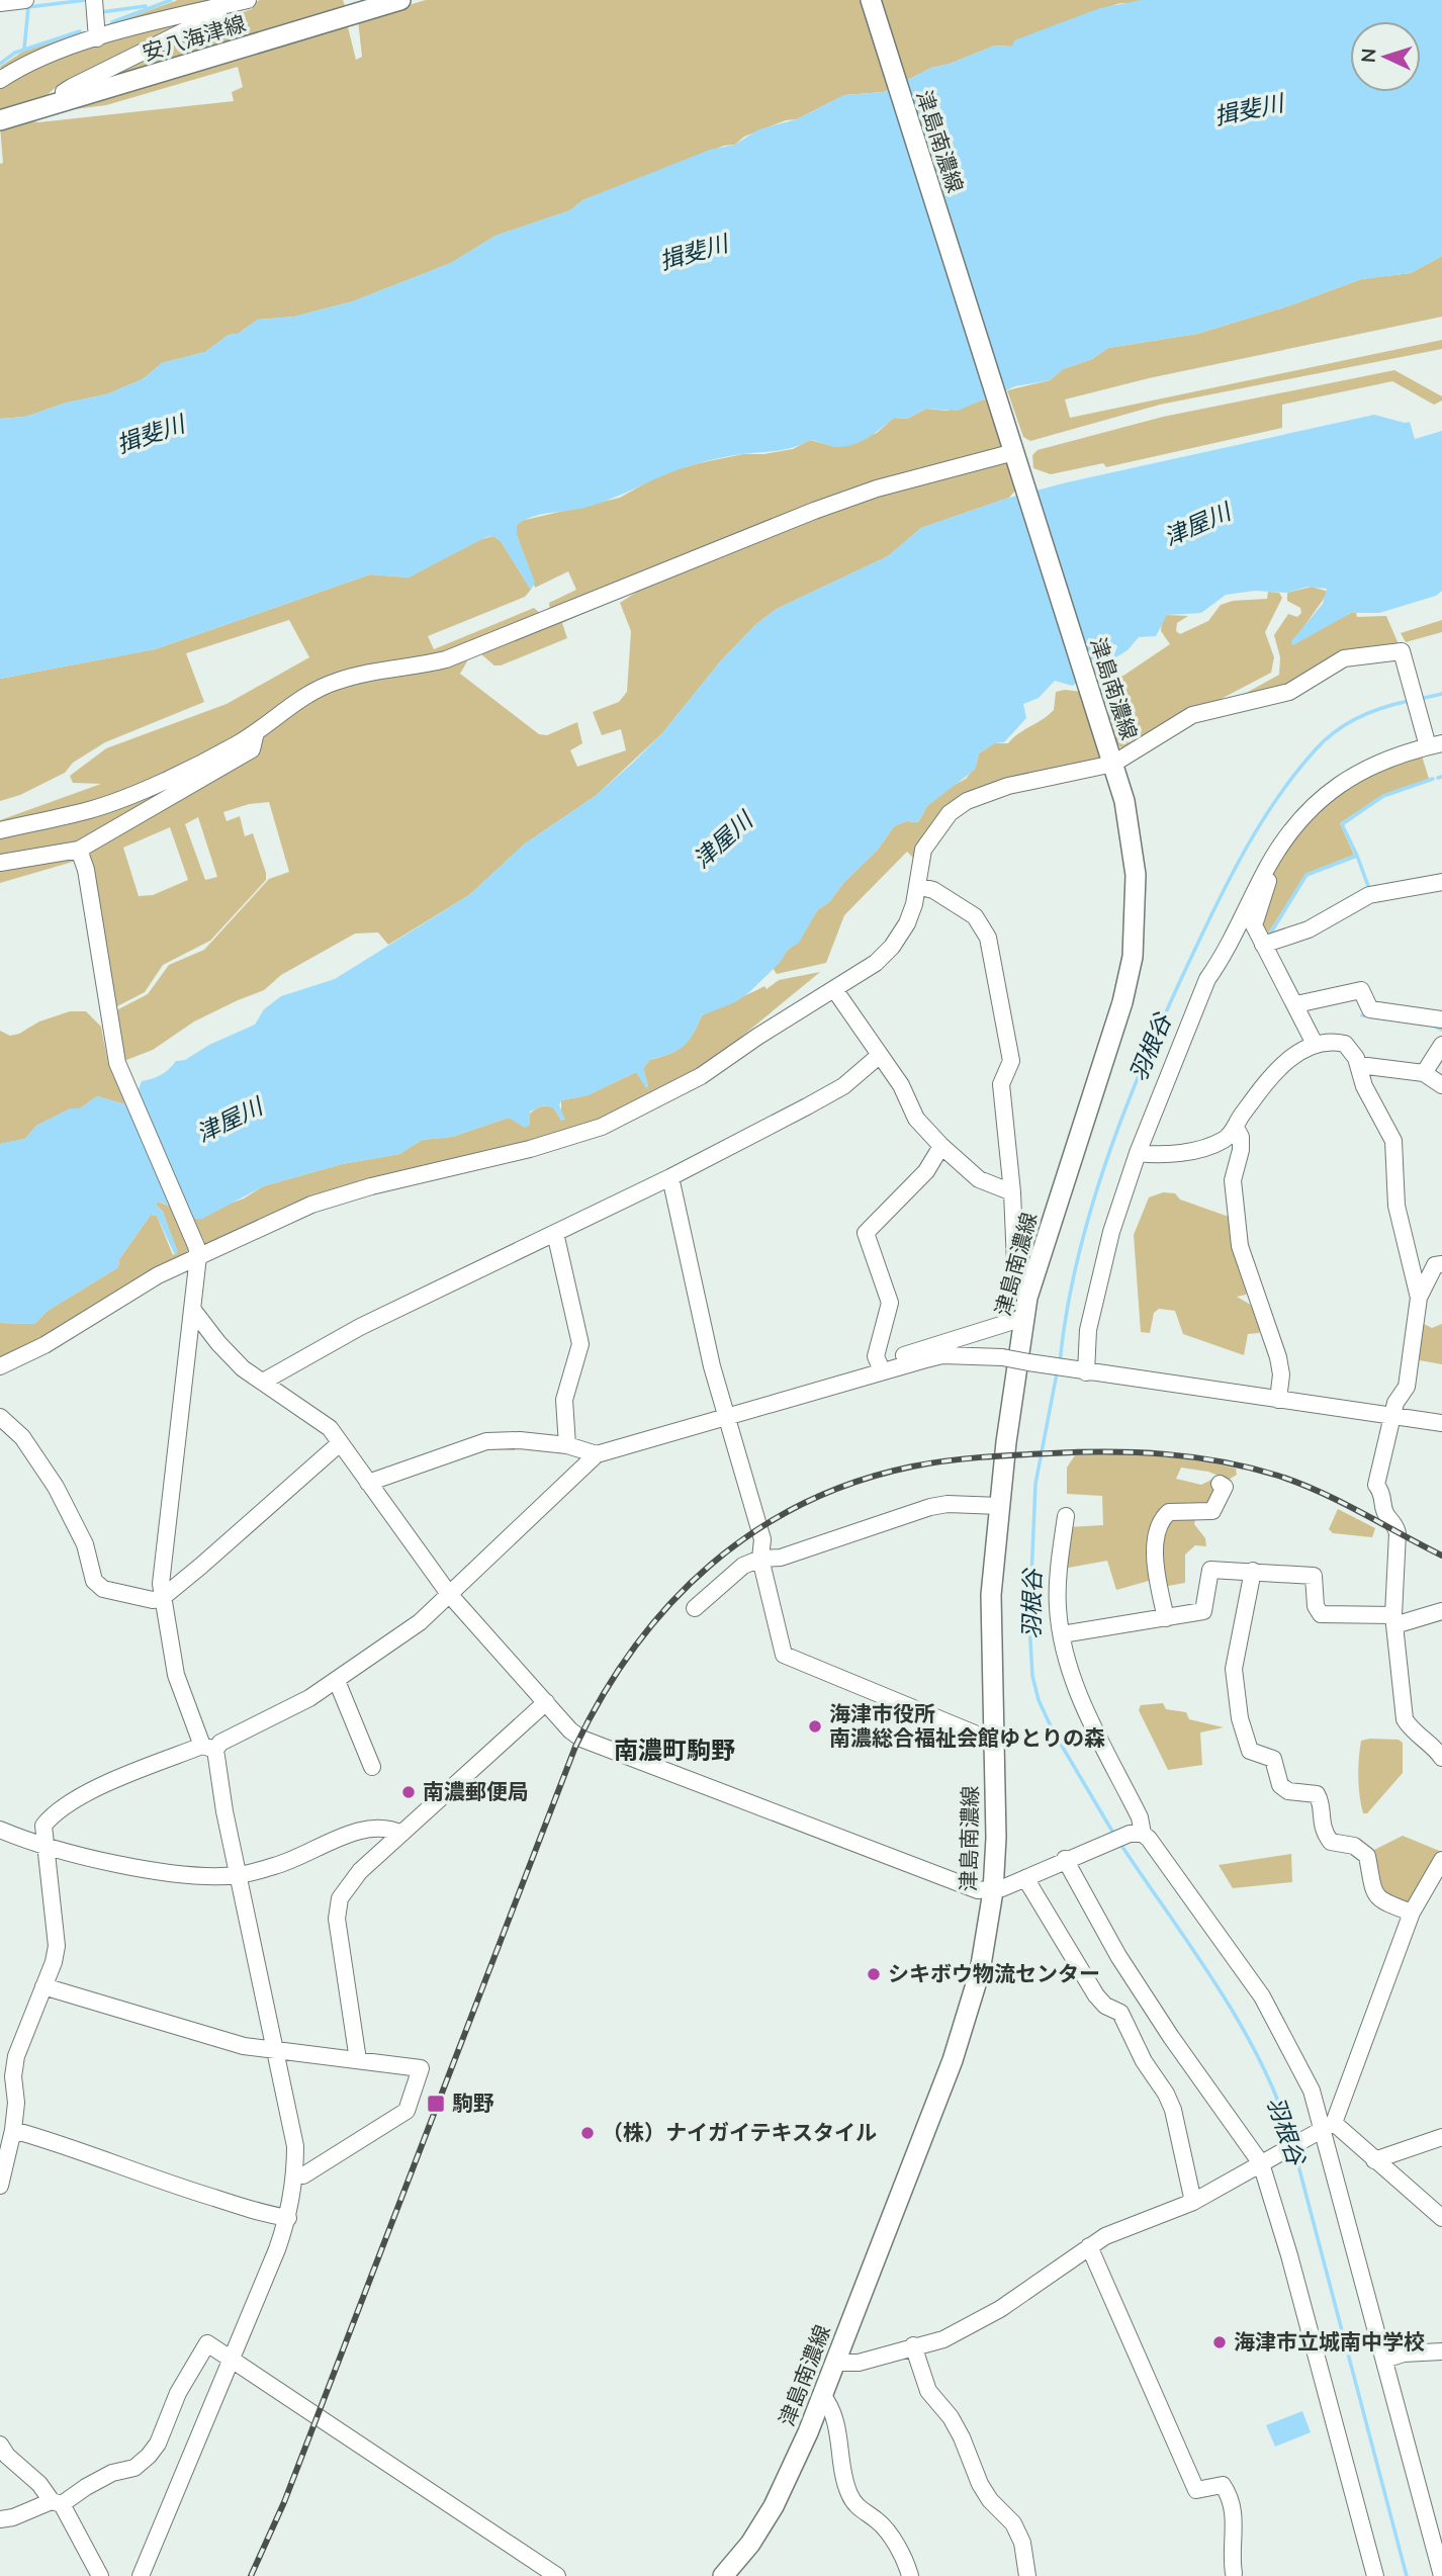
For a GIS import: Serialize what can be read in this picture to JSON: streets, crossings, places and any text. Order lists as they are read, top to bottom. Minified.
{"streets":{"main road":["安八海津線","津島南濃線"]},"districts":["南濃町駒野"],"water":["揖斐川","津屋川","羽根谷"],"places":{"other":["海津市役所 南濃総合福祉会館ゆとりの森","南濃郵便局","シキボウ物流センター","（株）ナイガイテキスタイル","海津市立城南中学校"],"transit":["駒野"]},"north":"left"}
